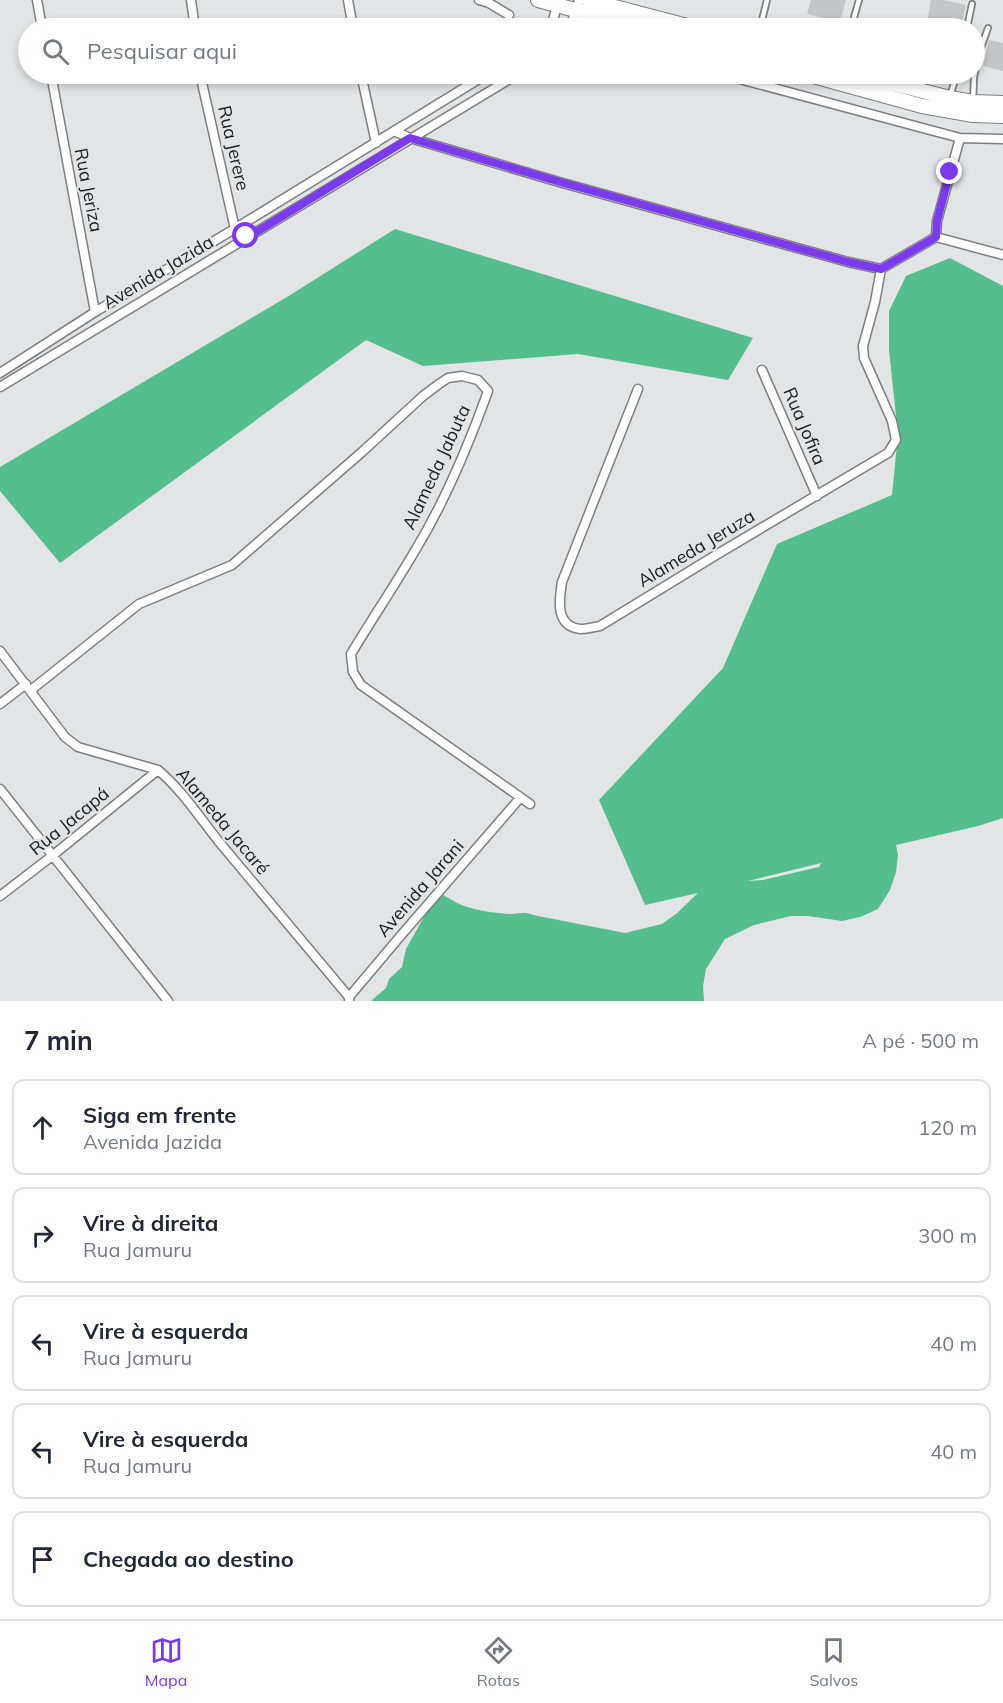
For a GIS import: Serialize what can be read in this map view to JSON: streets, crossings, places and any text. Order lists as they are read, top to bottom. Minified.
{"streets":{"street":["Rua Jerere","Rua Jeriza","Avenida Jazida","Rua Jofira","Alameda Jabuta","Alameda Jeruza","Rua Jacapá","Alameda Jacaré","Avenida Jarani"]},"crossings":[["Rua Jerere","Avenida Jazida"],["Rua Jeriza","Avenida Jazida"],["Rua Jofira","Alameda Jeruza"],["Alameda Jabuta","Alameda Jacaré"],["Alameda Jabuta","Avenida Jarani"],["Rua Jacapá","Alameda Jacaré"],["Alameda Jacaré","Avenida Jarani"]],"page":{"search":"Pesquisar aqui","heading":["7 min","A pé · 500 m"],"list":[["Siga em frente","Avenida Jazida","120 m"],["Vire à direita","Rua Jamuru","300 m"],["Vire à esquerda","Rua Jamuru","40 m"],["Vire à esquerda","Rua Jamuru","40 m"],"Chegada ao destino"],"nav":["Mapa","Rotas","Salvos"]}}
